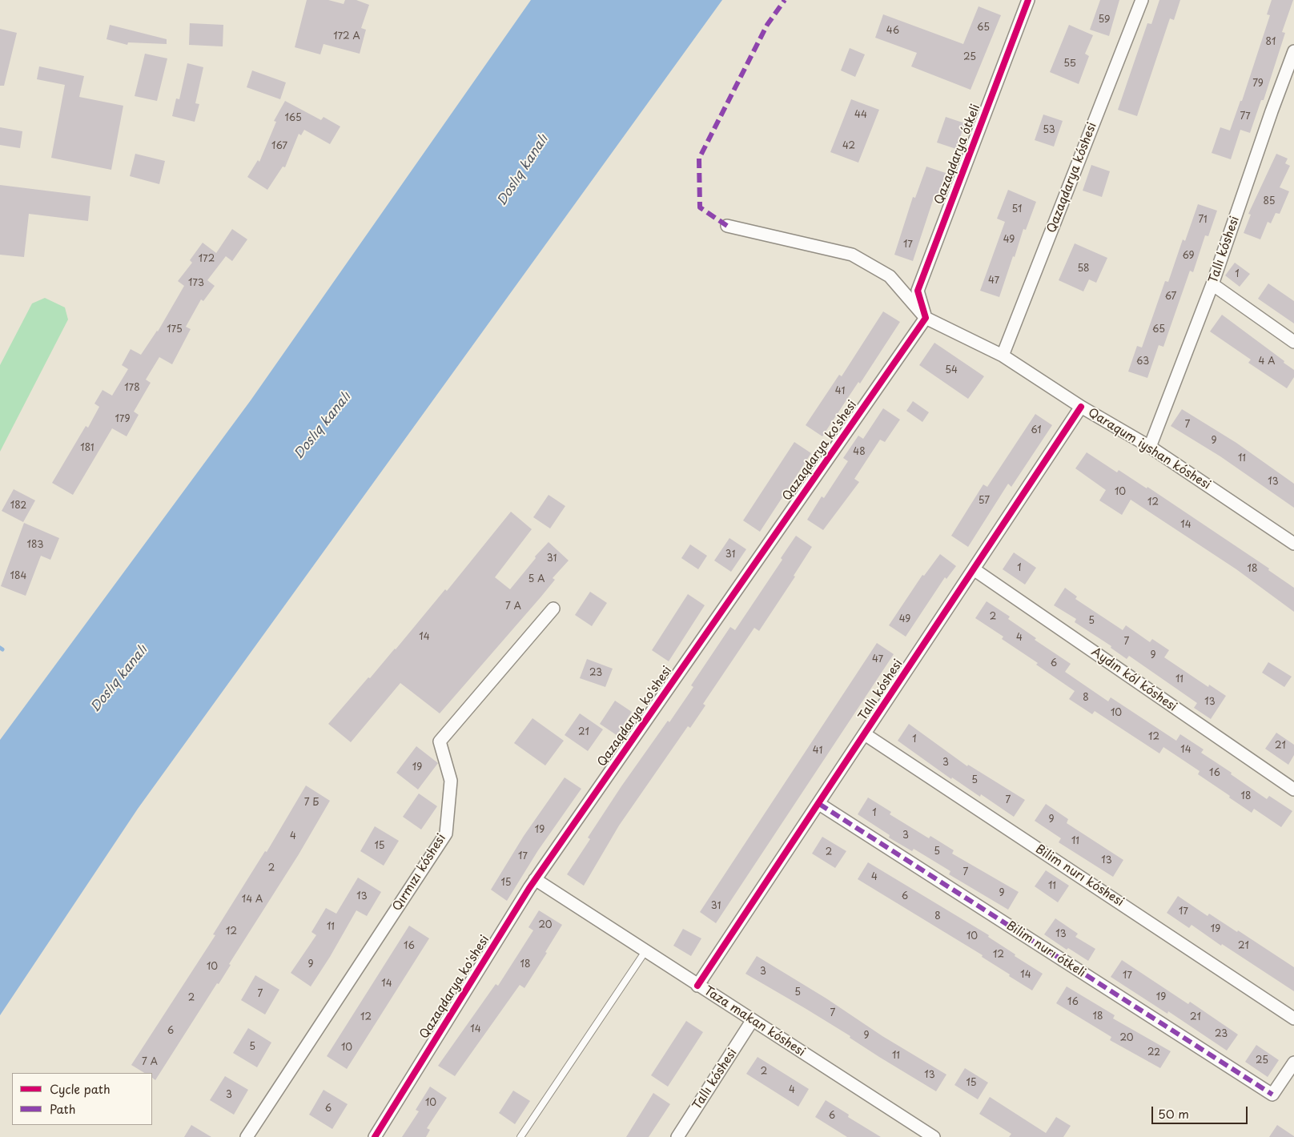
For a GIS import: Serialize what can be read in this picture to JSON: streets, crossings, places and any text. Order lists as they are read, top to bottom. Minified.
{"streets":{"street":["Qazaqdarya ótkeli","Qazaqdarya kóshesi","Tallı kóshesi","Qaraqum iyshan kóshesi","Qazaqdarya ko'shesi","Aydın kól kóshesi","Qırmızı kóshesi","Bilim nurı kóshesi","Bilim nurı ótkeli","Taza makan kóshesi"]},"crossings":[["Qazaqdarya ótkeli","Qaraqum iyshan kóshesi"],["Qazaqdarya ótkeli","Qazaqdarya ko'shesi"],["Qazaqdarya kóshesi","Qaraqum iyshan kóshesi"],["Tallı kóshesi","Qaraqum iyshan kóshesi"],["Tallı kóshesi","Aydın kól kóshesi"],["Tallı kóshesi","Bilim nurı kóshesi"],["Tallı kóshesi","Bilim nurı ótkeli"],["Tallı kóshesi","Taza makan kóshesi"],["Qaraqum iyshan kóshesi","Qazaqdarya ko'shesi"],["Qazaqdarya ko'shesi","Taza makan kóshesi"]],"water":["Doslıq kanalı"],"house_numbers":["59","65","46","172 А","81","25","55","79","44","77","165","53","167","42","85","51","71","49","17","69","172","58","1","47","173","67","175","65","63","4 А","54","178","41","179","7","61","9","181","48","11","13","10","57","12","182","14","183","31","31","1","18","184","5 А","7 А","2","49","5","14","4","7","9","47","6","23","11","8","13","10","21","12","1","21","14","41","3","19","16","5","18","7","7 Б","1","9","19","3","4","11","15","5","2","17","13","2","7","4","15","11","9","13","6","14 А","31","17","8","20","11","19","12","13","10","16","21","12","9","18","10","3","14","17","14","5","7","19","2","16","7","18","12","21","14","6","23","9","20","5","10","22","11","25","7 А","2","13","15","4","3","10","6","6"],"legend":["Cycle path","Path"],"scale_bar":"50 m"}
